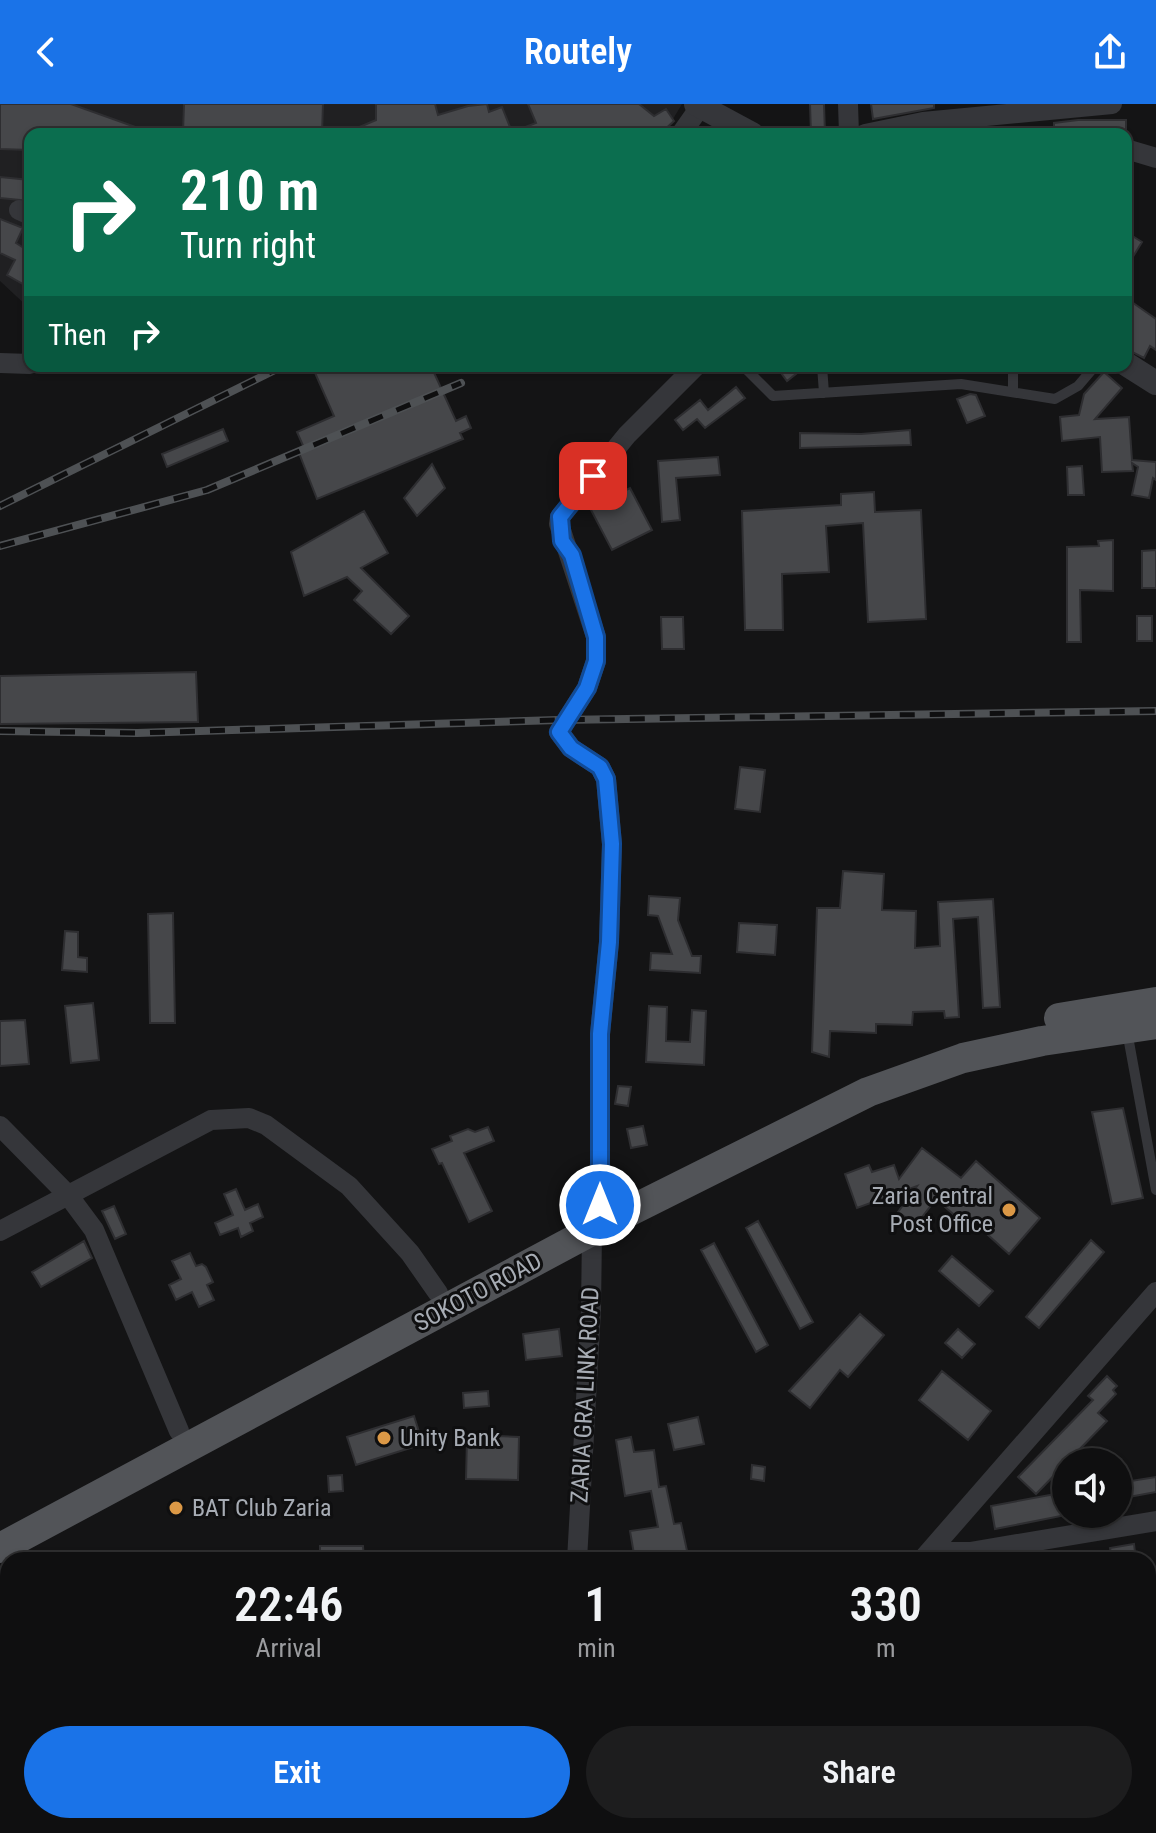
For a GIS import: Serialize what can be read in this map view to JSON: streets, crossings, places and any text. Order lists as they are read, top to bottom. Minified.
{"streets":{"main road":["SOKOTO ROAD"],"street":["ZARIA GRA LINK ROAD"]},"crossings":[["SOKOTO ROAD","ZARIA GRA LINK ROAD"]],"places":["Zaria Central Post Office","Unity Bank","BAT Club Zaria"],"page":{"header":"Routely","turn":["210 m","Turn right"],"then":"Then","eta":["22:46","Arrival","1","min","330","m"],"buttons":["Exit","Share"]}}
